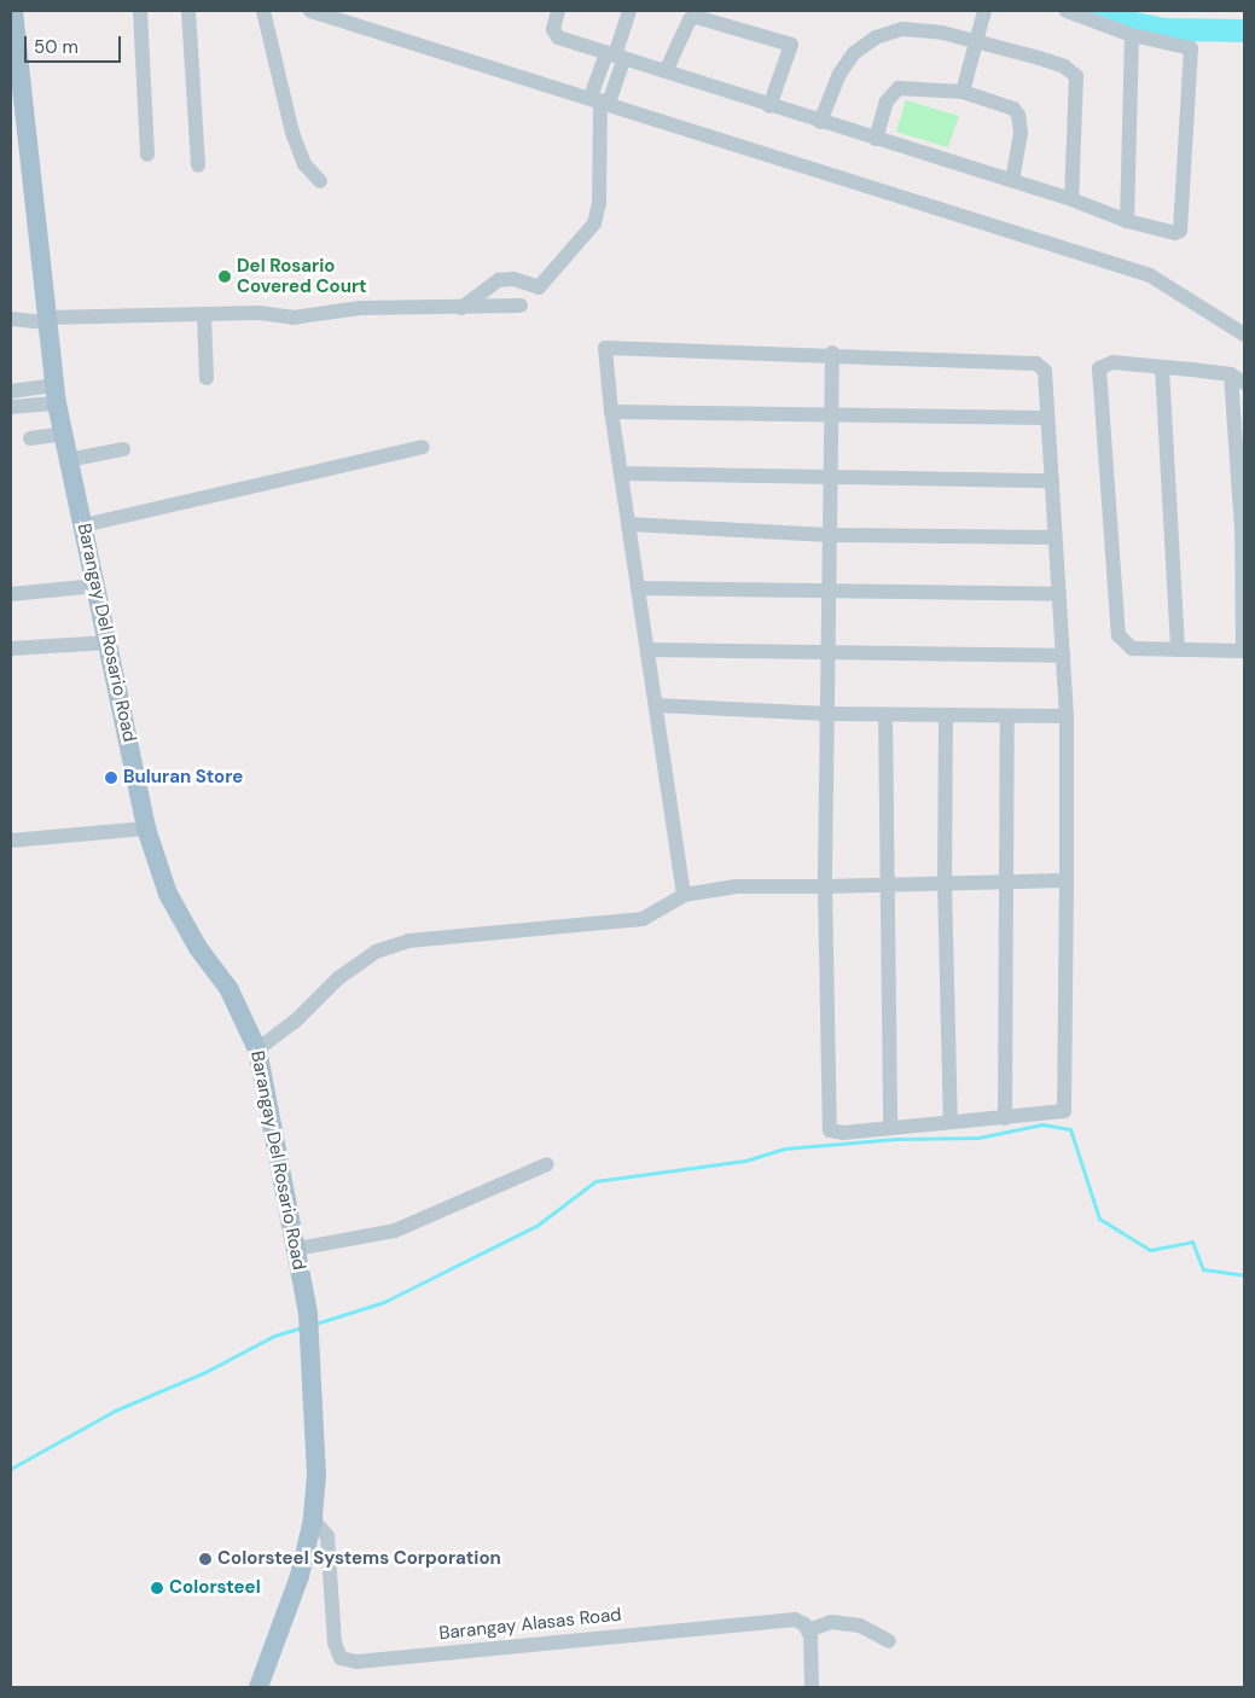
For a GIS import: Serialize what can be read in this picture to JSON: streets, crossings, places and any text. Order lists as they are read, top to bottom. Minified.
{"streets":{"main road":["Barangay Del Rosario Road"],"street":["Barangay Alasas Road"]},"crossings":[["Barangay Del Rosario Road","Barangay Alasas Road"]],"places":["Del Rosario Covered Court","Buluran Store","Colorsteel Systems Corporation","Colorsteel"],"scale_bar":"50 m"}
